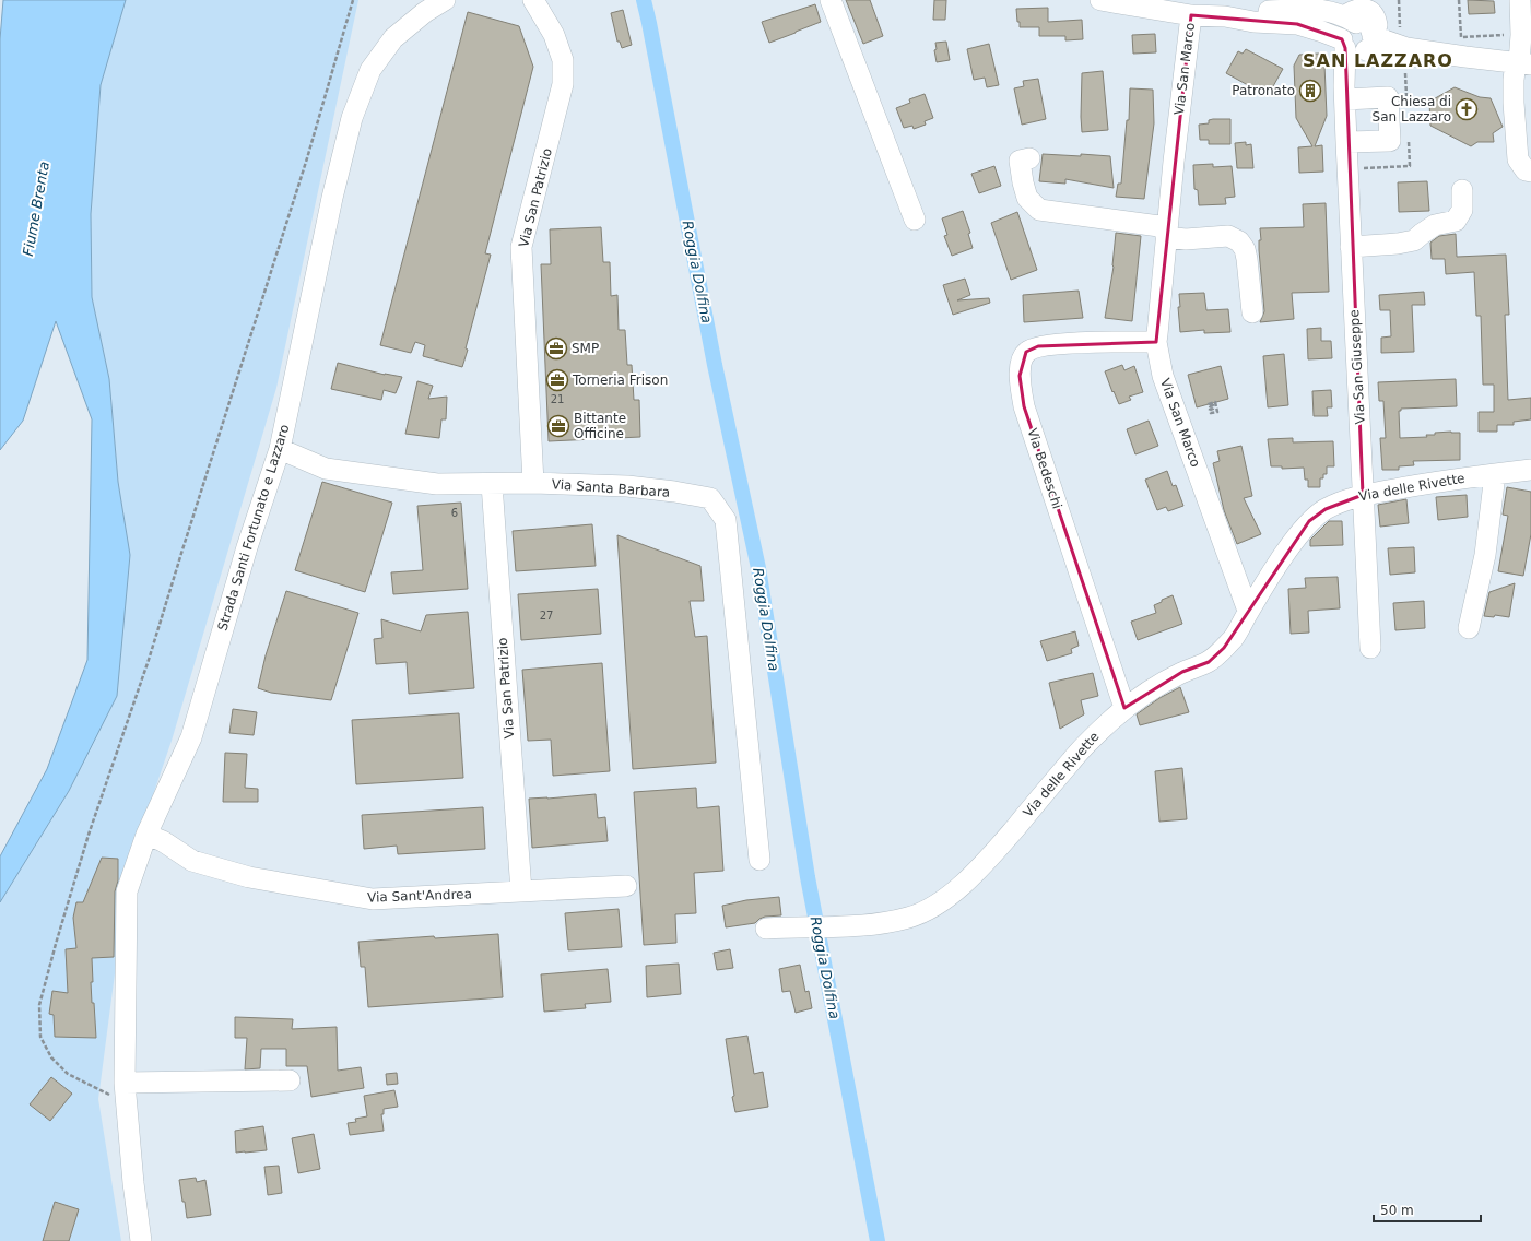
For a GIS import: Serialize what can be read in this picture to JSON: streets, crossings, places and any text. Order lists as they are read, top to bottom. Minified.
{"streets":{"street":["Via San Marco","Via San Patrizio","Via San Giuseppe","Via Bedeschi","Via delle Rivette","Via Santa Barbara","Strada Santi Fortunato e Lazzaro","Via Sant'Andrea"]},"crossings":[["Via San Marco","Via Bedeschi"],["Via San Marco","Via delle Rivette"],["Via San Patrizio","Via Santa Barbara"],["Via San Patrizio","Via Sant'Andrea"],["Via San Giuseppe","Via delle Rivette"],["Via Bedeschi","Via delle Rivette"],["Via Santa Barbara","Strada Santi Fortunato e Lazzaro"],["Strada Santi Fortunato e Lazzaro","Via Sant'Andrea"]],"districts":["SAN LAZZARO"],"water":["Fiume Brenta","Roggia Dolfina"],"places":{"building":["Patronato"],"church":["Chiesa di San Lazzaro"],"office":["SMP","Torneria Frison","Bittante Officine"]},"house_numbers":["21","6","27"],"scale_bar":"50 m"}
